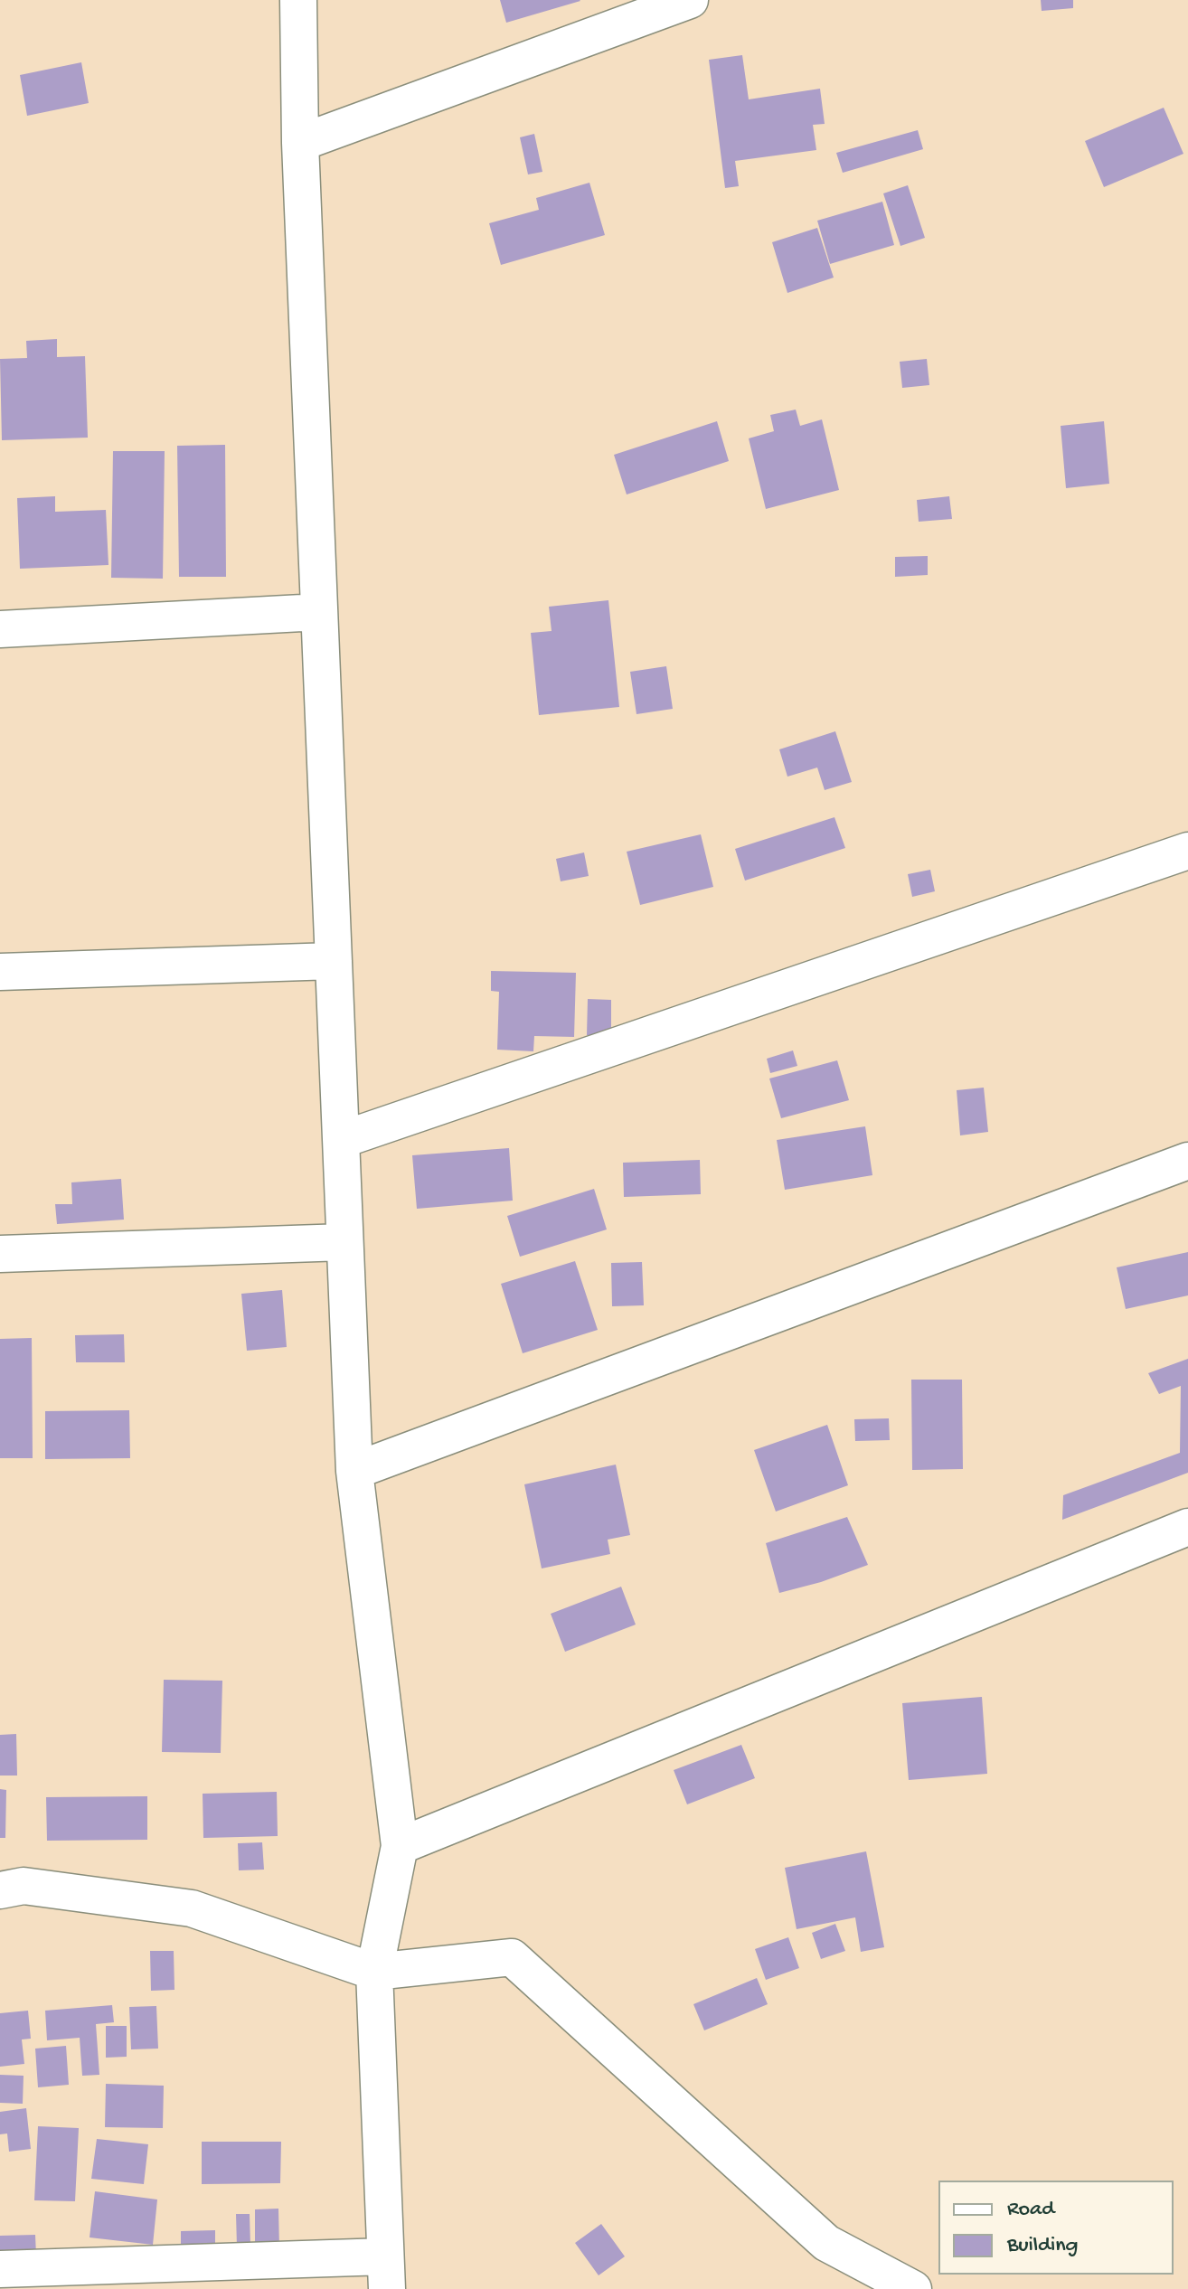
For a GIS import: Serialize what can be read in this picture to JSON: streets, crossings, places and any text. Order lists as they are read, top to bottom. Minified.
{"legend":["Road","Building"]}
